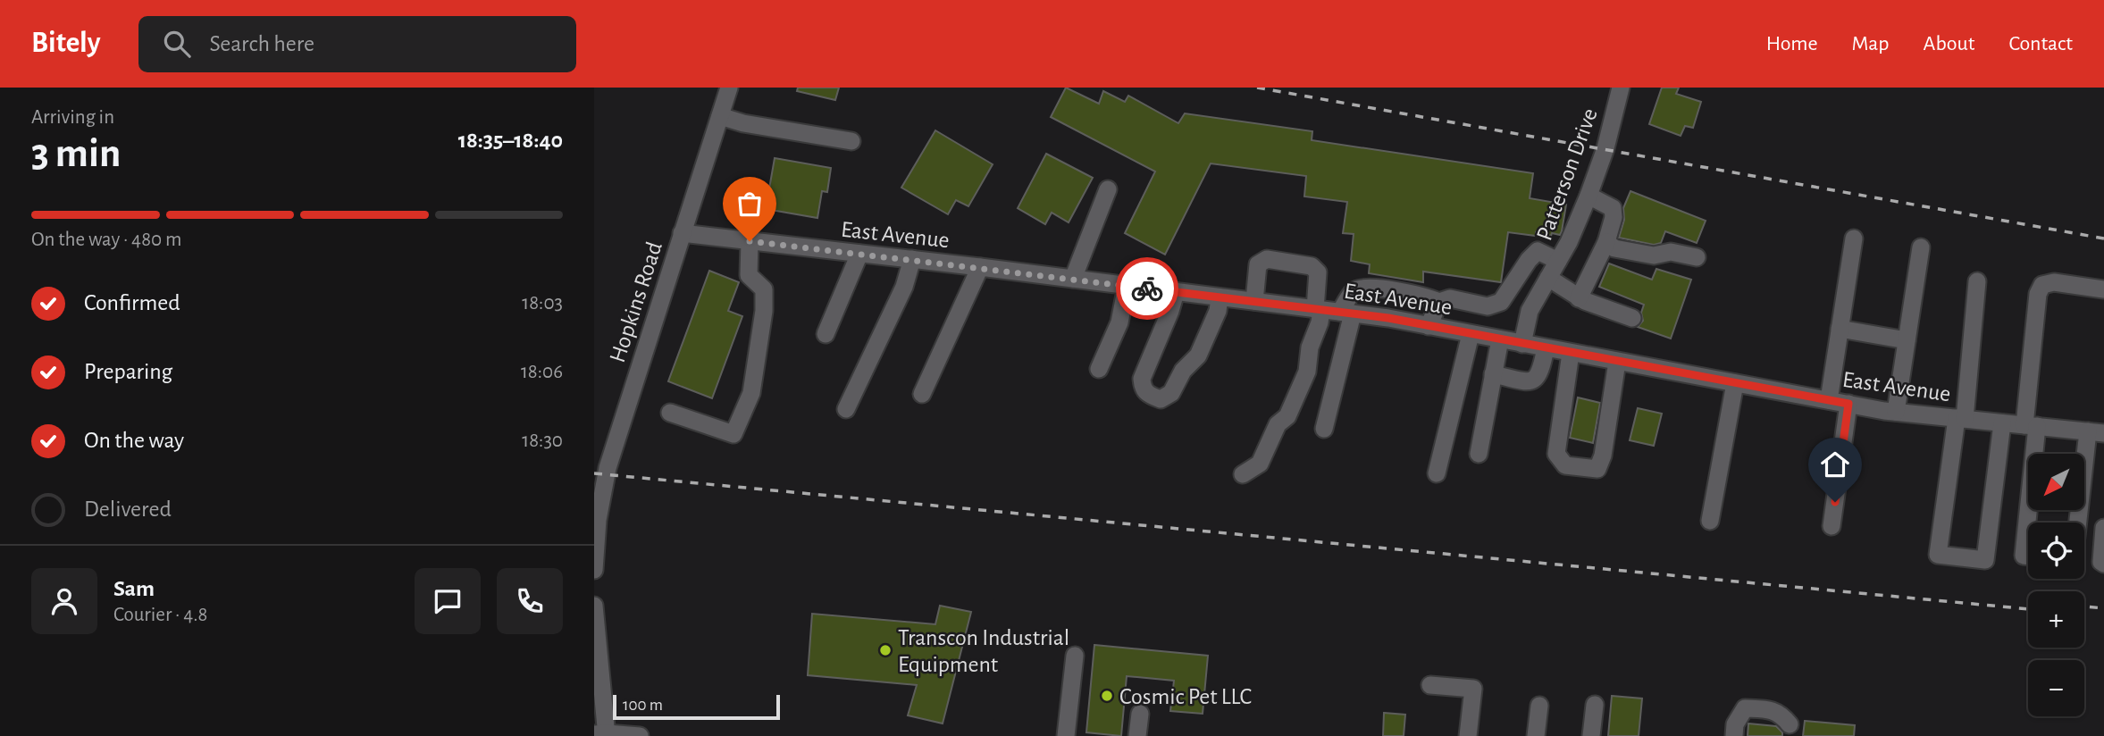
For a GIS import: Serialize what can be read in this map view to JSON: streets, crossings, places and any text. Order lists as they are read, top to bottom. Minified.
{"streets":{"street":["Patterson Drive","East Avenue","Hopkins Road"]},"crossings":[["Patterson Drive","East Avenue"],["East Avenue","Hopkins Road"]],"places":["Transcon Industrial Equipment","Cosmic Pet LLC"],"scale_bar":"100 m","north":"bottom left","page":{"header":"Bitely","search":"Search here","nav":["Home","Map","About","Contact"],"heading":["3 min","Arriving in","18:35–18:40"],"panel":["Sam","Courier · 4.8"],"bar":"On the way · 480 m","list":[["Confirmed","18:03"],["Preparing","18:06"],["On the way","18:30"],"Delivered"],"map_buttons":["+","−"],"scale":"100 m"}}
